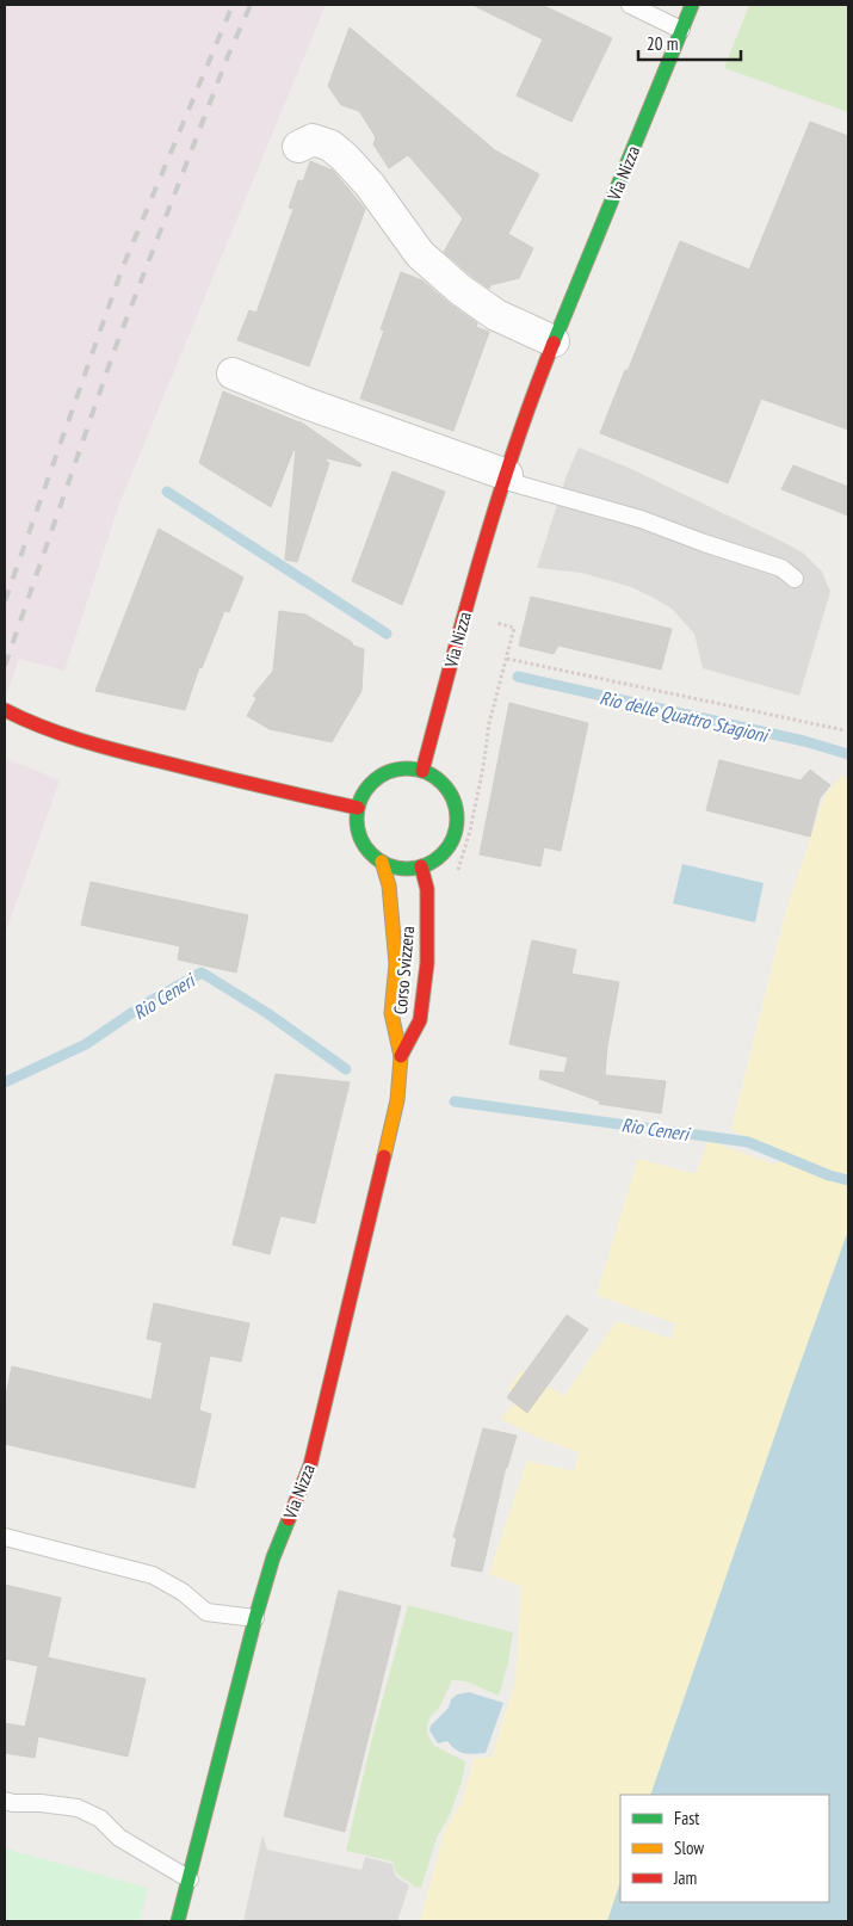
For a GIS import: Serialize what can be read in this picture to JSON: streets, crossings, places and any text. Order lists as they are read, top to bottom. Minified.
{"streets":{"main road":["Via Nizza","Corso Svizzera"]},"crossings":[["Via Nizza","Corso Svizzera"]],"water":["Rio delle Quattro Stagioni","Rio Ceneri"],"legend":["Fast","Slow","Jam"],"scale_bar":"20 m"}
